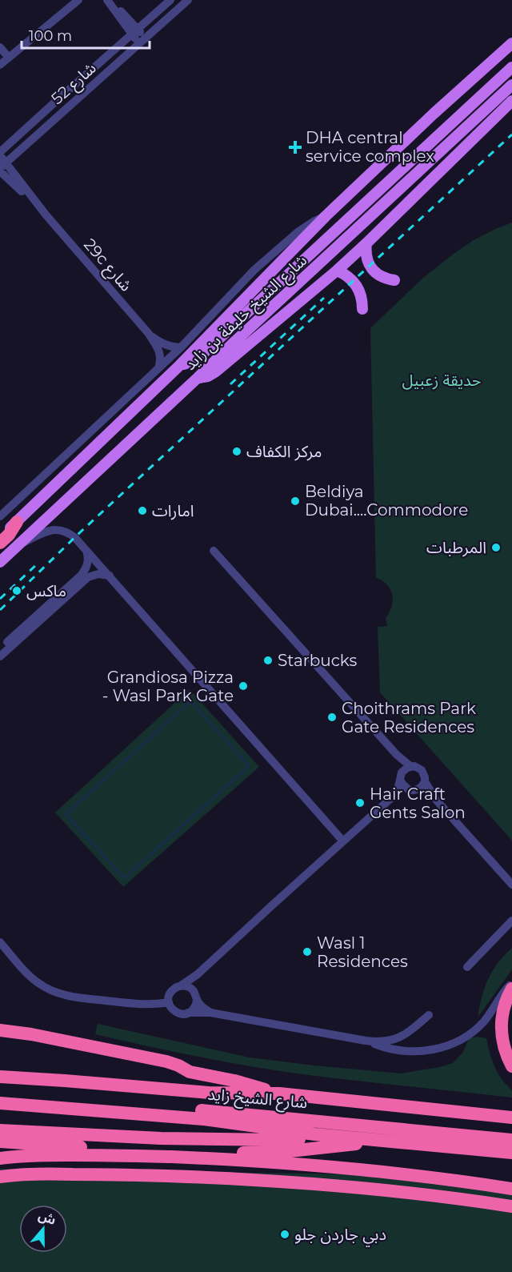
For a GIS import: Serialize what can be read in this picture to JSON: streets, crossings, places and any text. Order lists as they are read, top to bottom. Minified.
{"streets":{"highway":["شارع الشيخ زايد"],"main road":["شارع الشيخ خليفة بن زايد"],"street":["شارع 52","29c شارع"]},"crossings":[["شارع 52","29c شارع"]],"parks":["حديقة زعبيل"],"places":{"health":["DHA central service complex"],"other":["مركز الكفاف","Beldiya Dubai....Commodore","امارات","المرطبات","ماكس","Starbucks","Grandiosa Pizza - Wasl Park Gate","Choithrams Park Gate Residences","Hair Craft Gents Salon","Wasl 1 Residences","دبي جاردن جلو"]},"scale_bar":"100 m","north":"top"}
